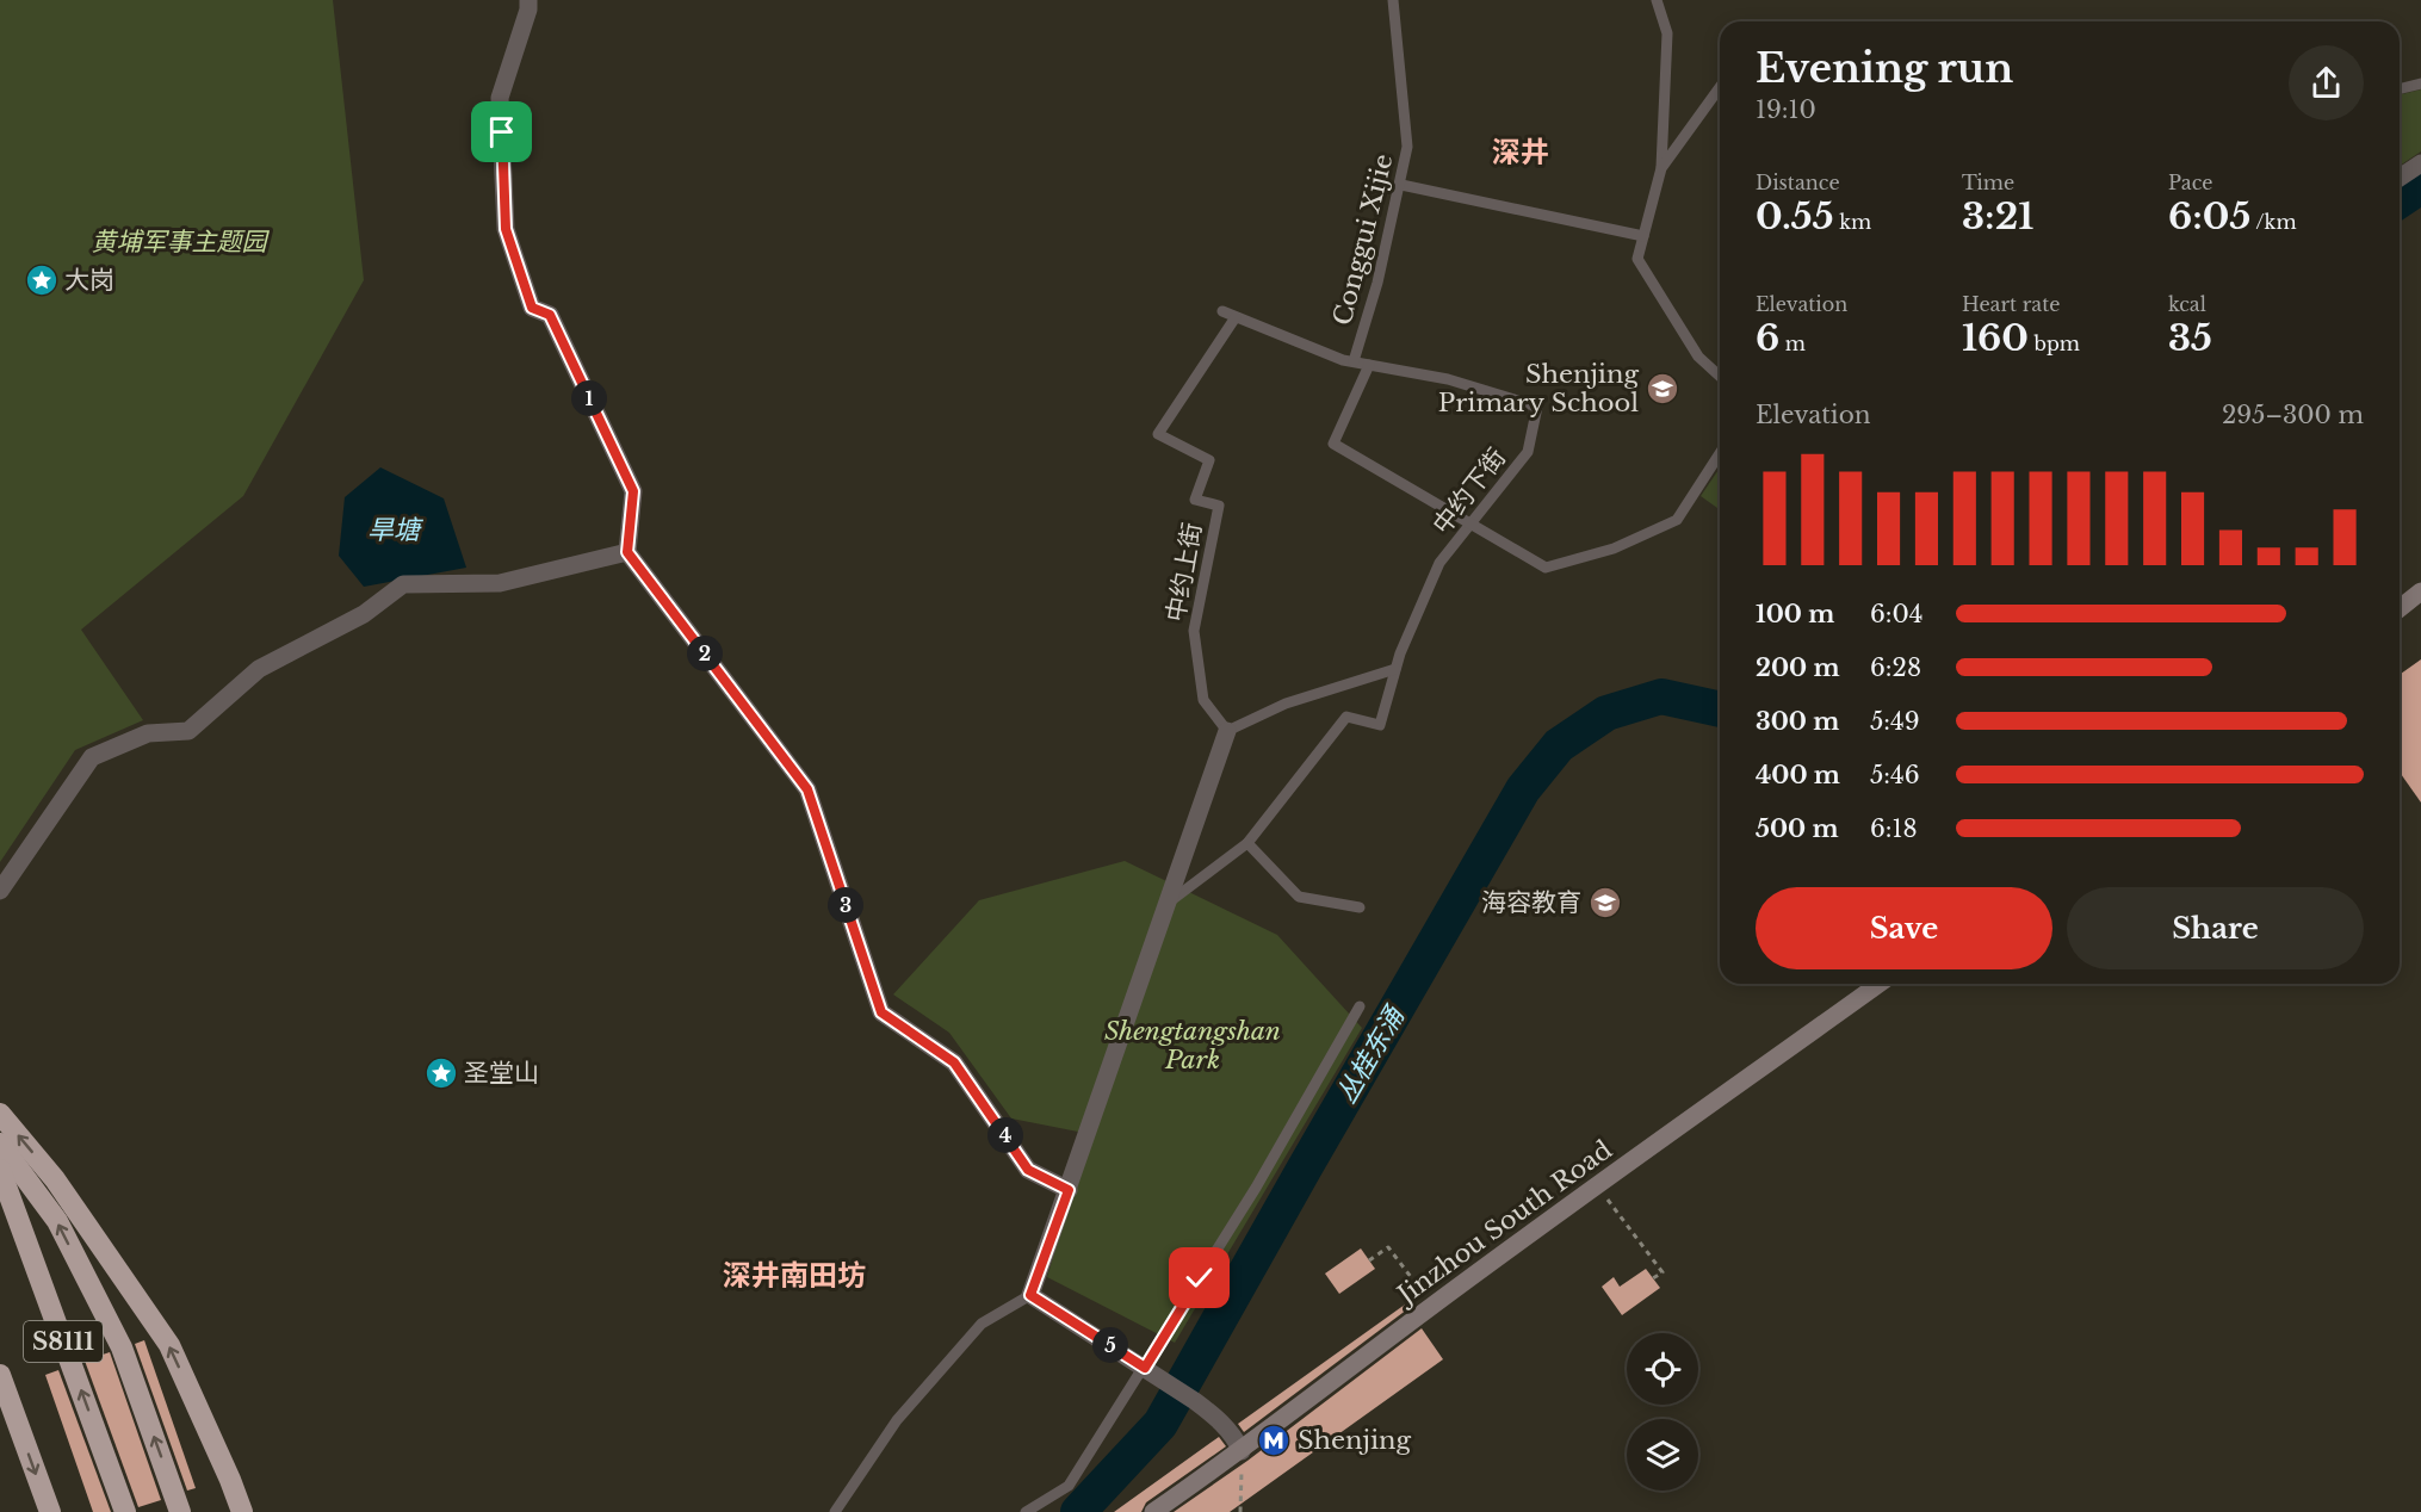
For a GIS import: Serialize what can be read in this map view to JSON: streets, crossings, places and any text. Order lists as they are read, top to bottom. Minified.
{"streets":{"highway":["S8111"],"main road":["Jinzhou South Road"],"lane":["Conggui Xijie","中约下街","中约上街"]},"crossings":[["Conggui Xijie","中约下街"],["中约下街","中约上街"]],"districts":["深井","深井南田坊"],"water":["旱塘","丛桂东涌"],"parks":["黄埔军事主题园","Shengtangshan Park"],"places":{"place":["大岗","圣堂山"],"school or university":["Shenjing Primary School","海容教育"],"metro station":["Shenjing"]},"page":{"heading":["Evening run","19:10"],"stats":[["Distance","0.55 km"],["Time","3:21"],["Pace","6:05 /km"],["Elevation","6 m"],["Heart rate","160 bpm"],["kcal","35"]],"pins":["1","2","3","4","5"],"chart":["Elevation","295–300 m"],"list":[{"name":"100 m","note":"6:04"},{"name":"200 m","note":"6:28"},{"name":"300 m","note":"5:49"},{"name":"400 m","note":"5:46"},{"name":"500 m","note":"6:18"}],"buttons":["Save","Share"]}}
